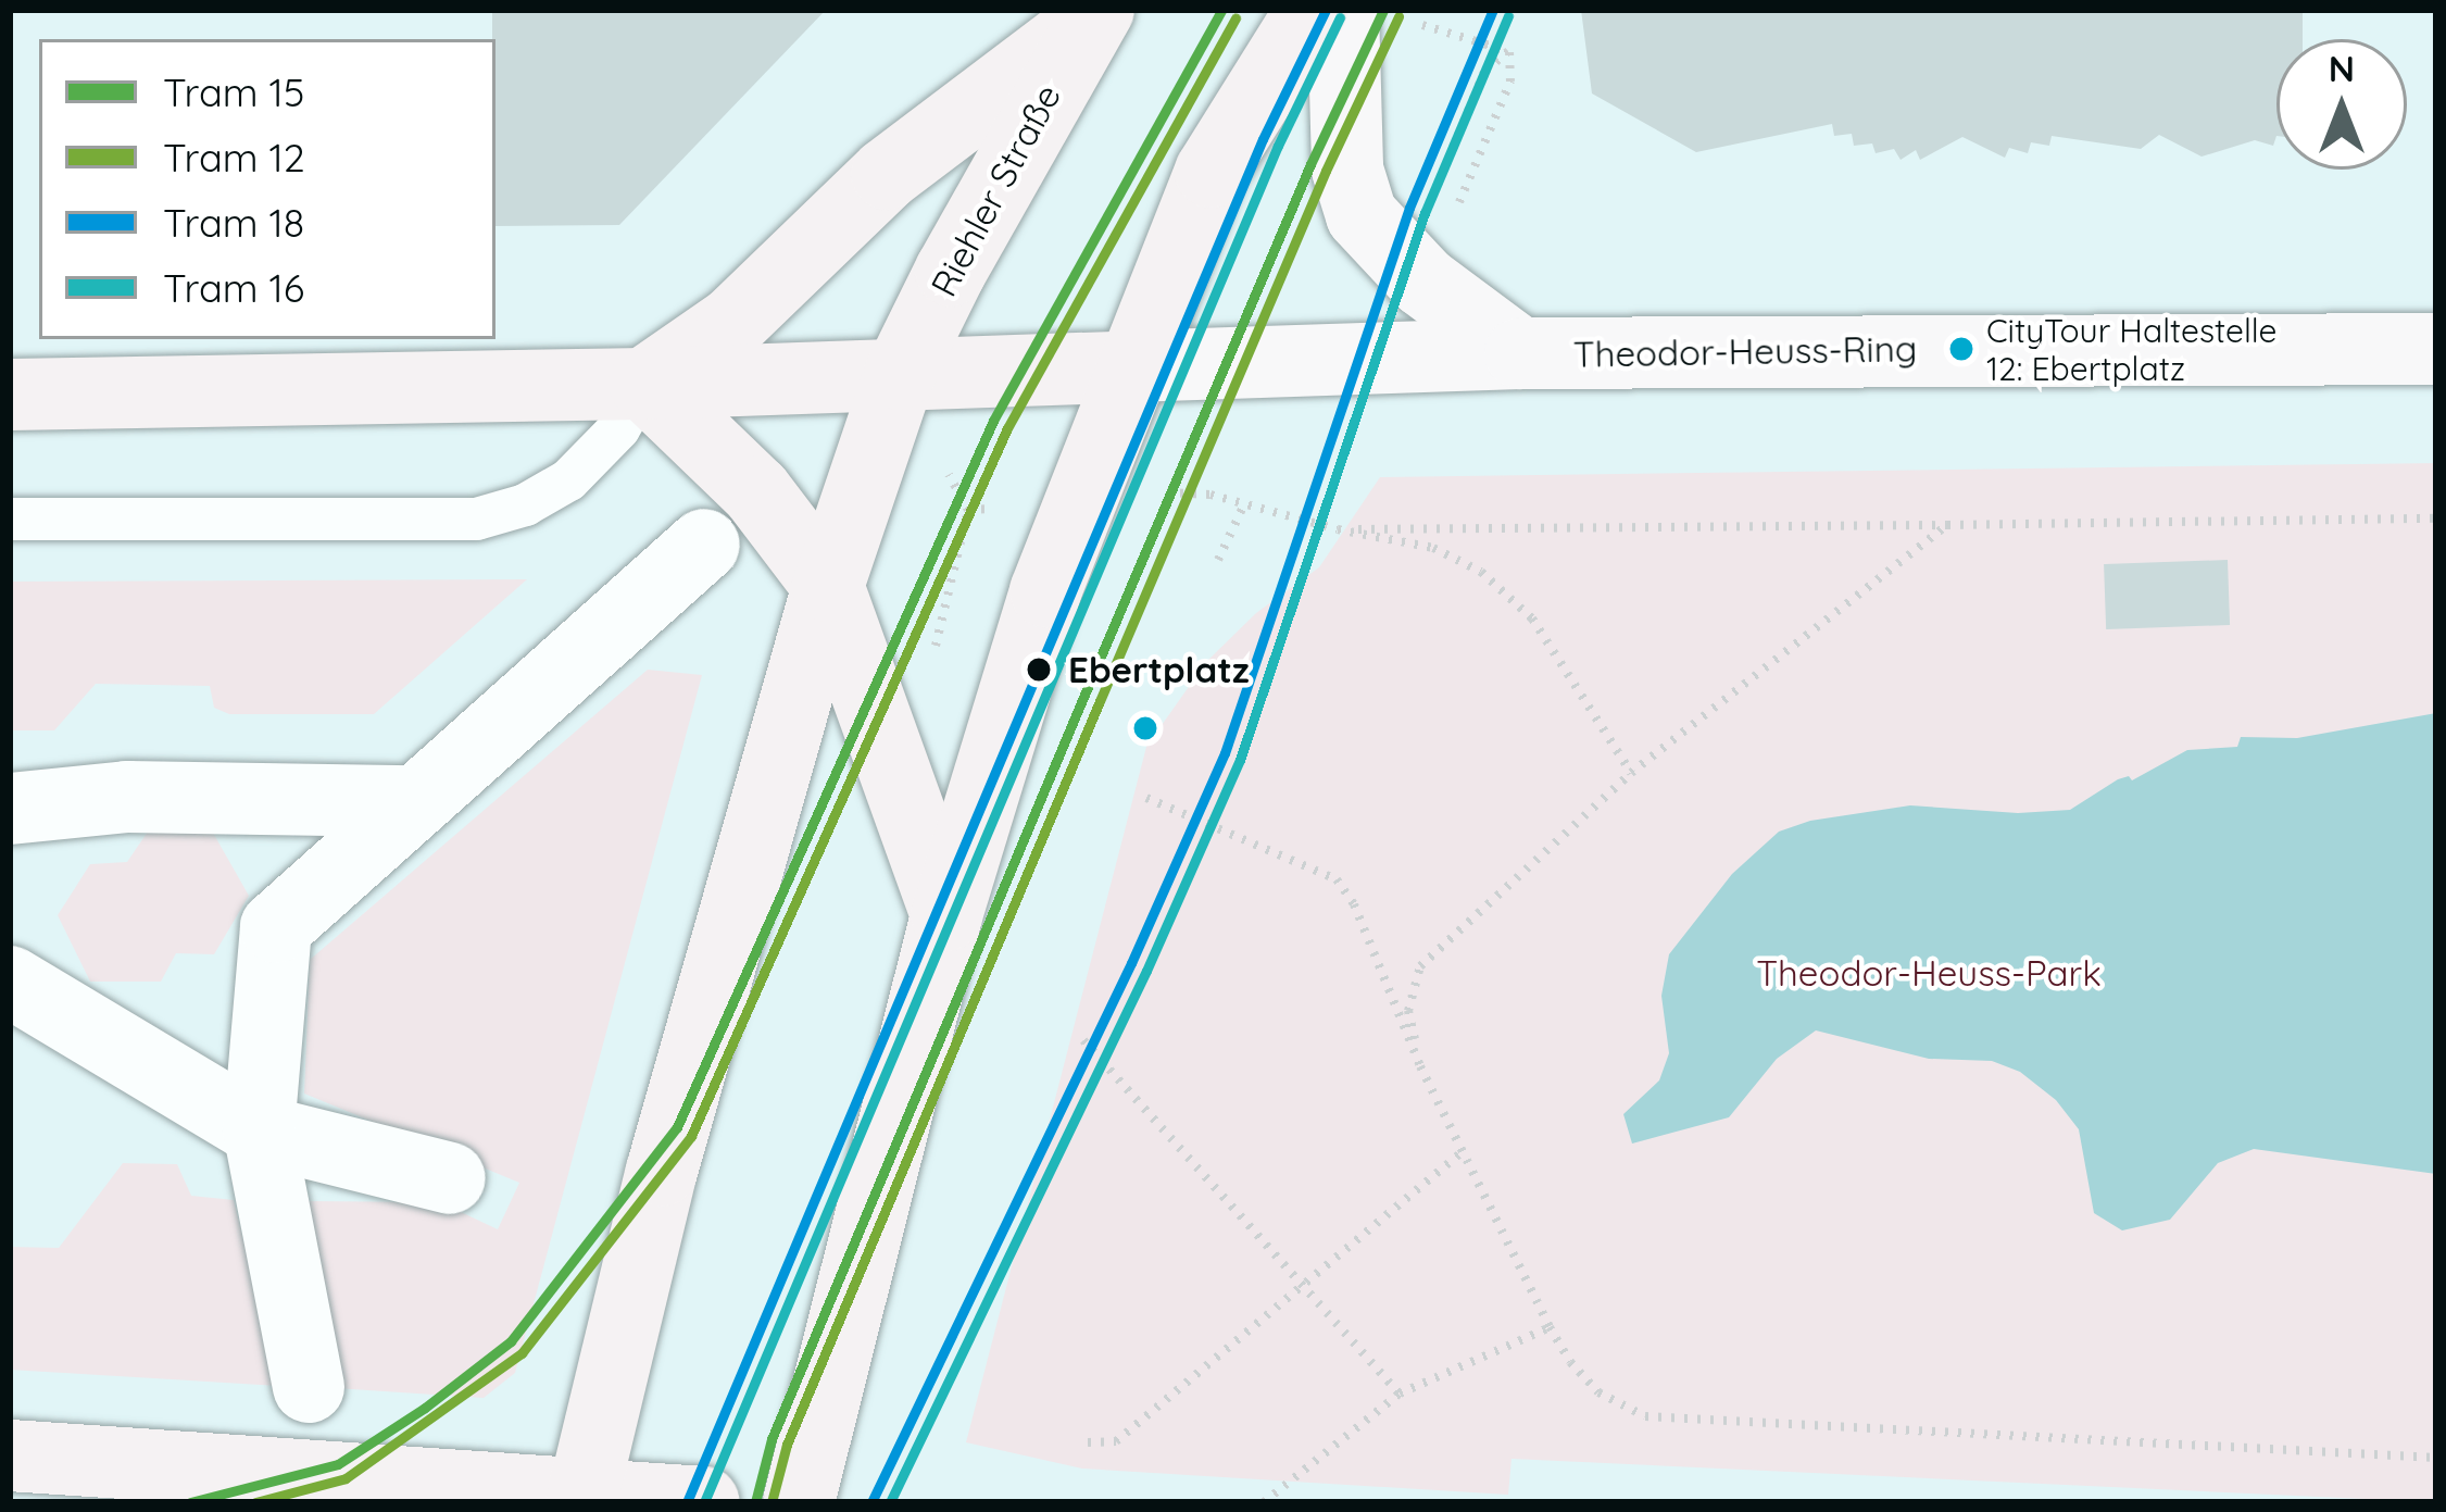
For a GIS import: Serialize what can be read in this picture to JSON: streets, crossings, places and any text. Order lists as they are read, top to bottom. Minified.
{"streets":{"main road":["Riehler Straße","Theodor-Heuss-Ring"]},"parks":["Theodor-Heuss-Park"],"places":["CityTour Haltestelle 12: Ebertplatz","Ebertplatz"],"lines":["tram line 15","tram line 18","tram line 12","tram line 16"],"legend":["Tram 15","Tram 12","Tram 18","Tram 16"],"north":"top"}
